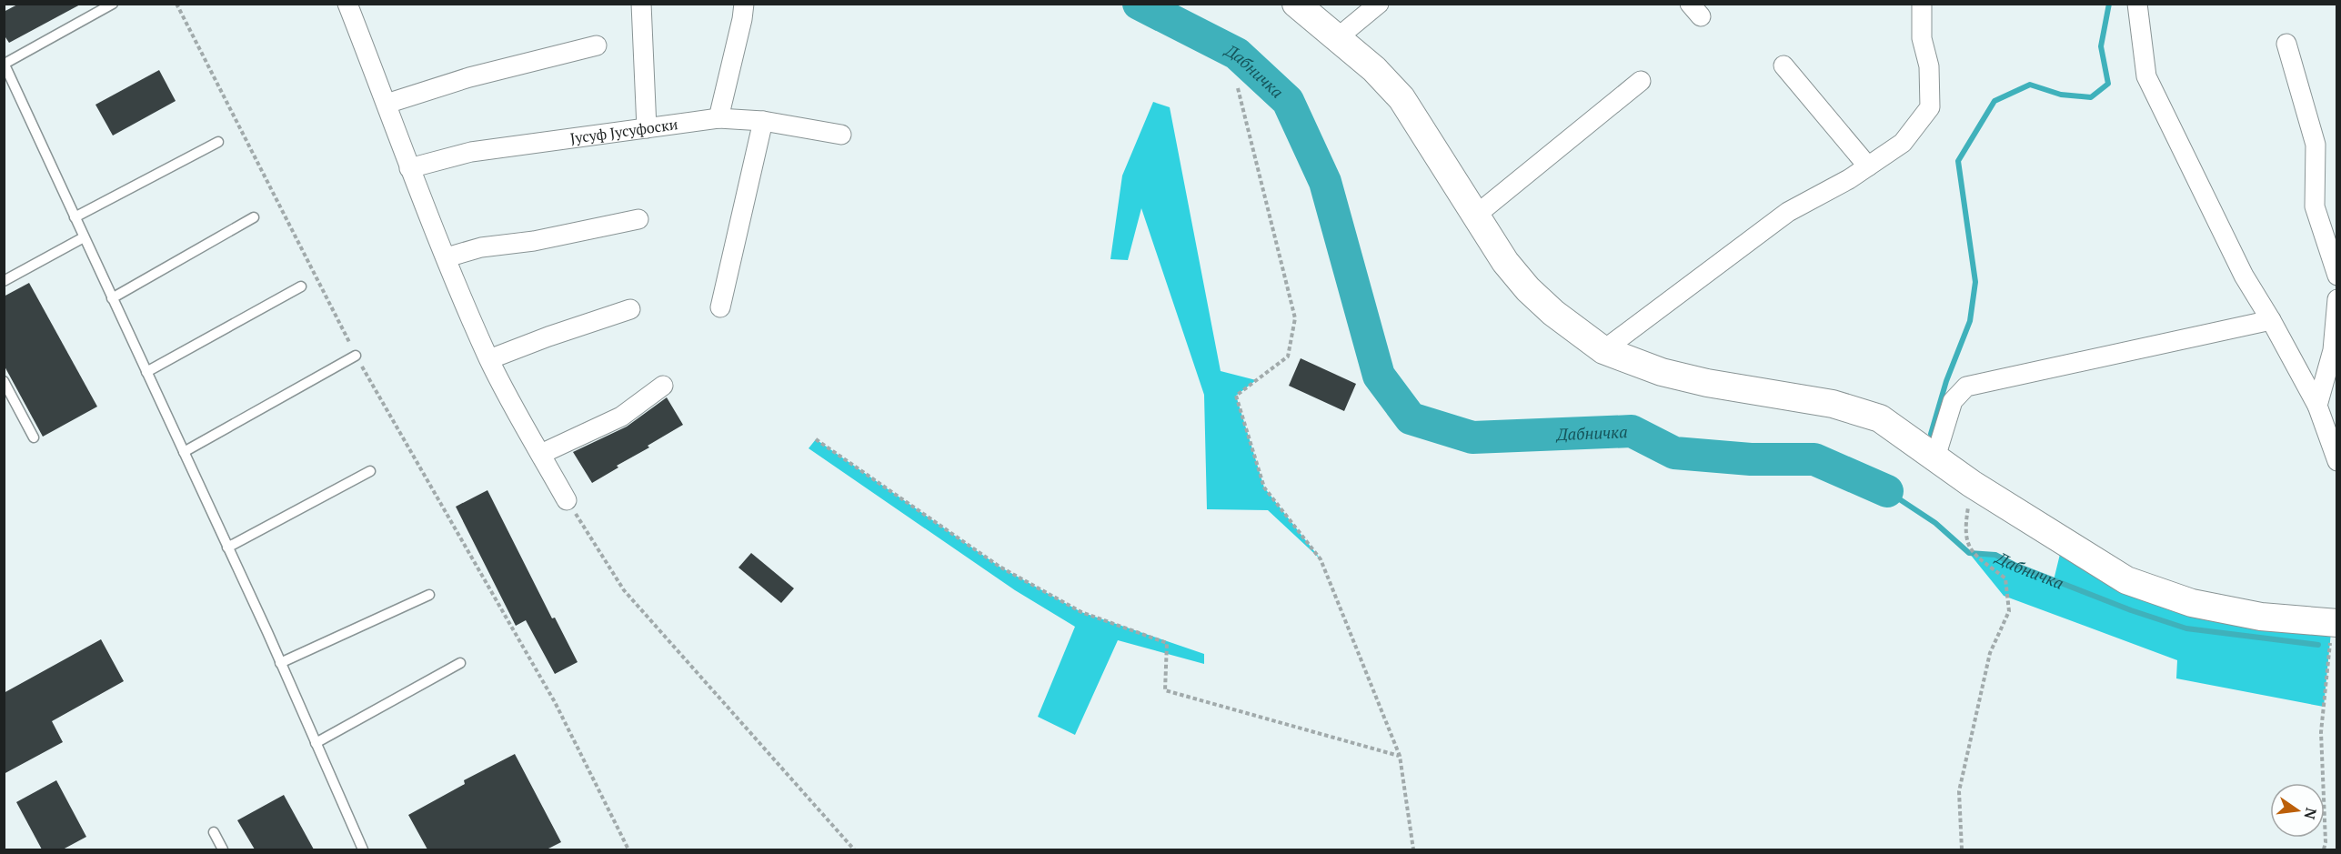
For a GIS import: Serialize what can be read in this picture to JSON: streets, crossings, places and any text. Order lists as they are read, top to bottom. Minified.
{"streets":{"street":["Јусуф Јусуфоски"]},"water":["Дабничка"],"north":"right"}
